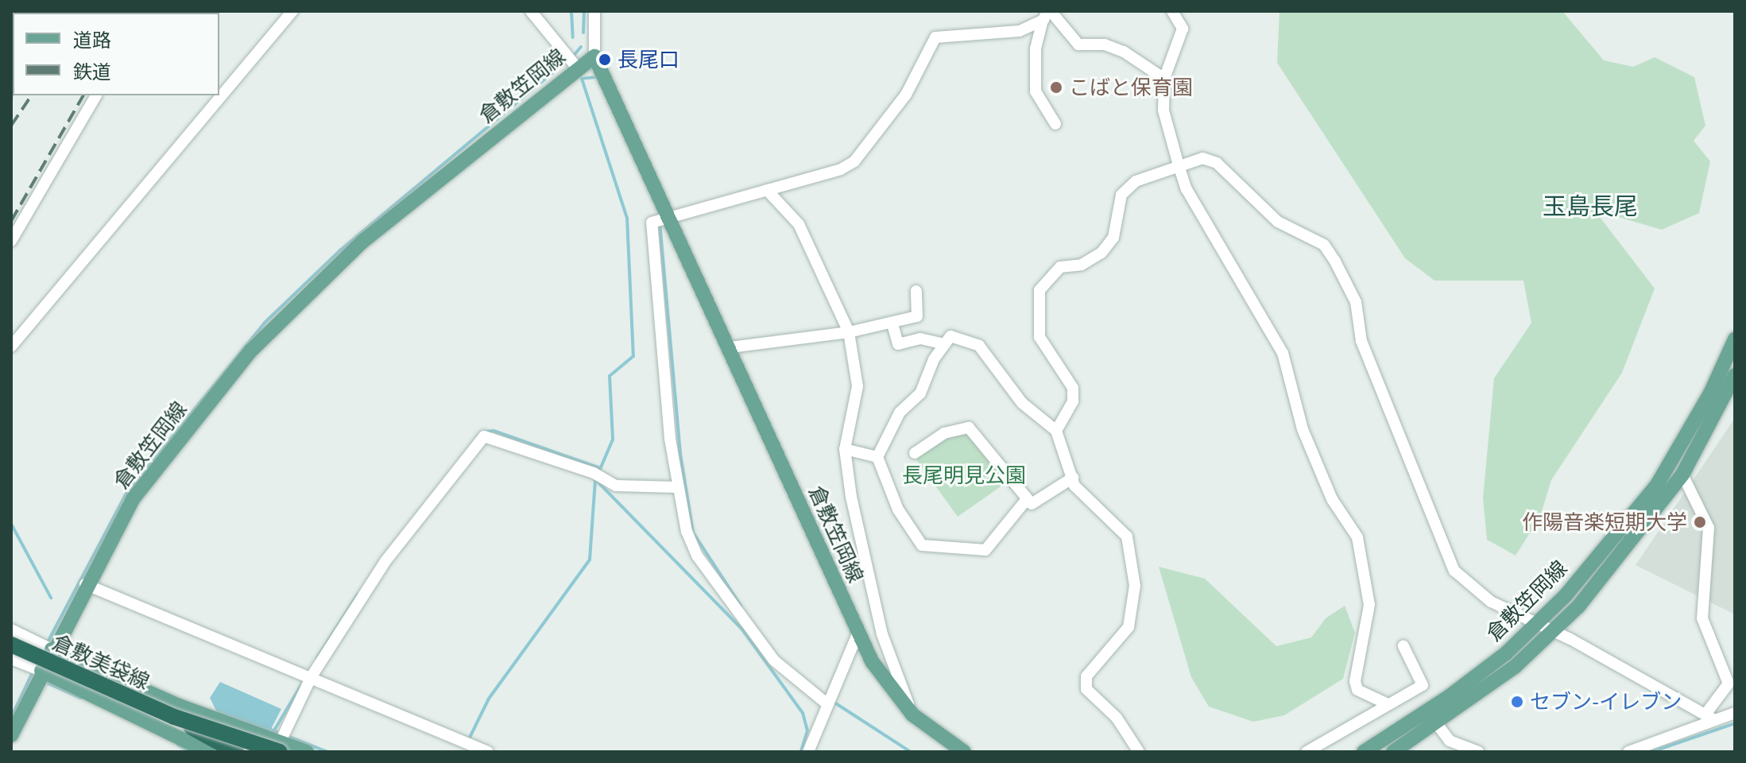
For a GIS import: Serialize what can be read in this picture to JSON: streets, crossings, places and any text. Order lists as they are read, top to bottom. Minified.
{"streets":{"highway":["倉敷美袋線"],"main road":["倉敷笠岡線"]},"districts":["玉島長尾"],"parks":["長尾明見公園"],"places":["長尾口","こばと保育園","作陽音楽短期大学","セブン-イレブン"],"legend":["道路","鉄道"]}
